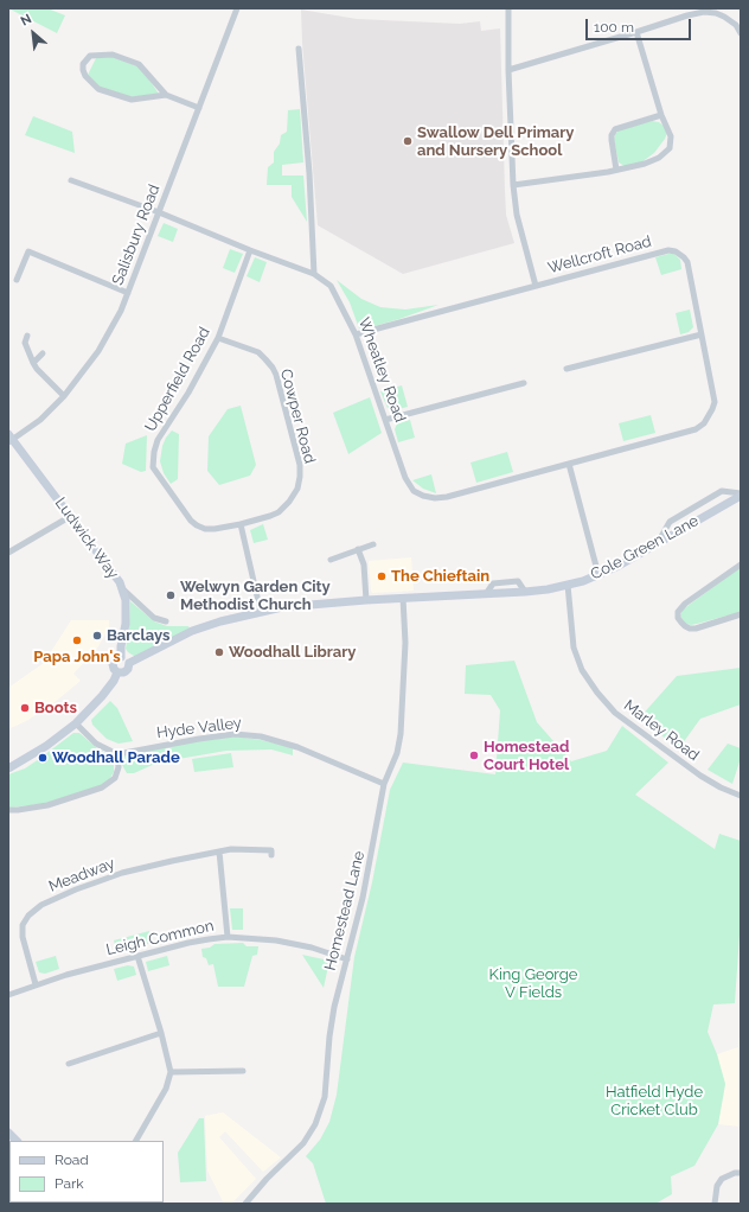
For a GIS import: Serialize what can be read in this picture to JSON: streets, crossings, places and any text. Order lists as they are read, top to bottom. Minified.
{"streets":{"street":["Salisbury Road","Wellcroft Road","Wheatley Road","Upperfield Road","Cowper Road","Ludwick Way","Cole Green Lane","Hyde Valley","Marley Road","Meadway","Homestead Lane","Leigh Common"]},"crossings":[["Salisbury Road","Wheatley Road"],["Salisbury Road","Ludwick Way"],["Wellcroft Road","Wheatley Road"],["Wheatley Road","Upperfield Road"],["Upperfield Road","Cowper Road"],["Ludwick Way","Cole Green Lane"],["Cole Green Lane","Marley Road"],["Cole Green Lane","Homestead Lane"],["Hyde Valley","Homestead Lane"],["Meadway","Leigh Common"],["Homestead Lane","Leigh Common"]],"parks":["King George V Fields","Hatfield Hyde Cricket Club"],"places":["Swallow Dell Primary and Nursery School","The Chieftain","Welwyn Garden City Methodist Church","Barclays","Papa John's","Woodhall Library","Boots","Homestead Court Hotel","Woodhall Parade"],"legend":["Road","Park"],"scale_bar":"100 m","north":"top left"}
